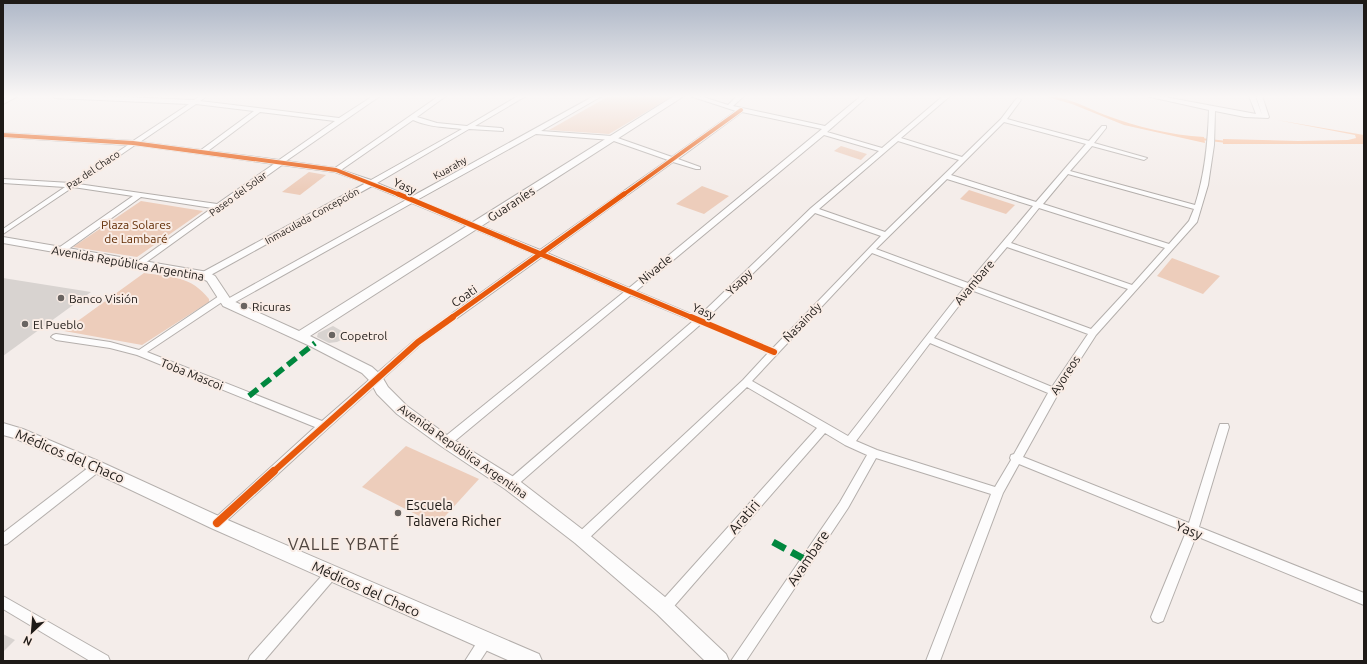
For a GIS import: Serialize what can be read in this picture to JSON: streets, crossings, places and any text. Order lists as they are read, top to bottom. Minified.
{"streets":{"main road":["Guaraníes","Avenida República Argentina","Médicos del Chaco"],"street":["Kuarahy","Paz del Chaco","Yasy","Paseo del Solar","Inmaculada Concepción","Nivacle","Ysapy","Avambare","Coati","Ñasaindy","Toba Mascoi","Ayoreos","Aratiri"]},"crossings":[["Kuarahy","Yasy"],["Kuarahy","Avenida República Argentina"],["Kuarahy","Toba Mascoi"],["Paz del Chaco","Yasy"],["Yasy","Paseo del Solar"],["Yasy","Guaraníes"],["Yasy","Inmaculada Concepción"],["Yasy","Nivacle"],["Yasy","Ysapy"],["Yasy","Coati"],["Yasy","Ñasaindy"],["Yasy","Ayoreos"],["Paseo del Solar","Avenida República Argentina"],["Guaraníes","Avenida República Argentina"],["Inmaculada Concepción","Avenida República Argentina"],["Avenida República Argentina","Nivacle"],["Avenida República Argentina","Ysapy"],["Avenida República Argentina","Coati"],["Avenida República Argentina","Ñasaindy"],["Avenida República Argentina","Aratiri"],["Coati","Toba Mascoi"],["Coati","Médicos del Chaco"]],"districts":["VALLE YBATÉ"],"parks":["Plaza Solares de Lambaré"],"places":["Banco Visión","Ricuras","El Pueblo","Copetrol","Escuela Talavera Richer"],"north":"bottom left"}
